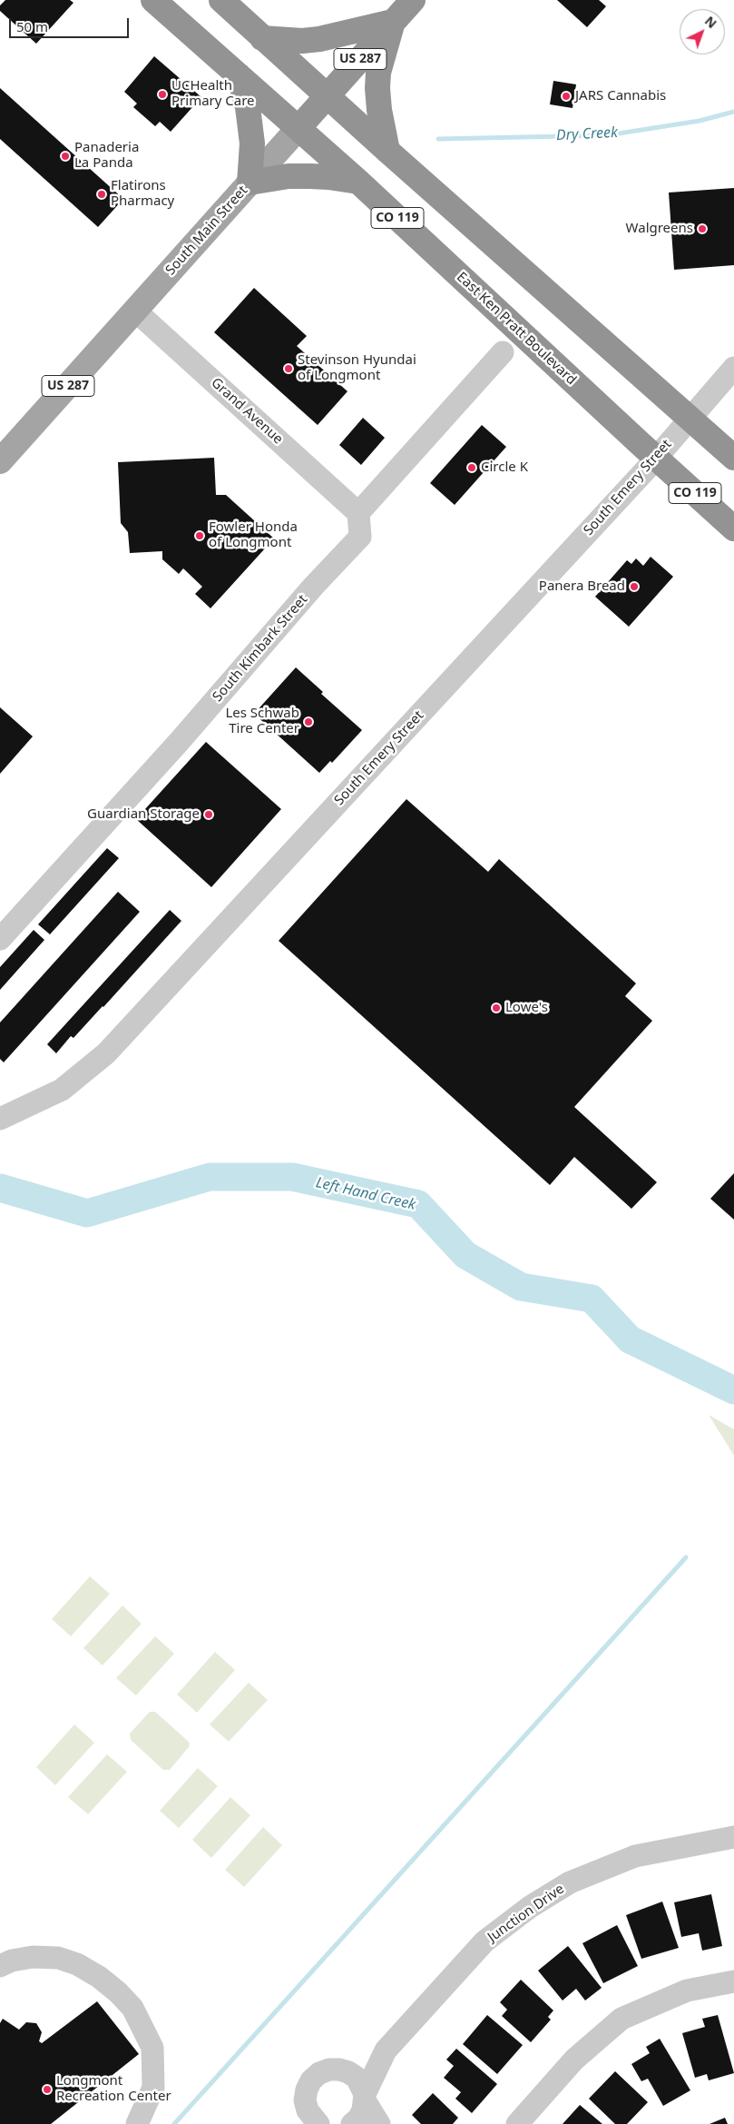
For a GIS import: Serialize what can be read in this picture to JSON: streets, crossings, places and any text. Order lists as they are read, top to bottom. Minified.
{"streets":{"highway":["US 287","CO 119","South Main Street","East Ken Pratt Boulevard"],"street":["Grand Avenue","South Emery Street","South Kimbark Street","Junction Drive"]},"crossings":[["CO 119","South Main Street"],["CO 119","East Ken Pratt Boulevard"],["CO 119","South Emery Street"],["South Main Street","East Ken Pratt Boulevard"],["South Main Street","Grand Avenue"],["East Ken Pratt Boulevard","South Emery Street"],["Grand Avenue","South Kimbark Street"]],"water":["Dry Creek","Left Hand Creek"],"places":["UCHealth Primary Care","JARS Cannabis","Panaderia La Panda","Flatirons Pharmacy","Walgreens","Stevinson Hyundai of Longmont","Circle K","Fowler Honda of Longmont","Panera Bread","Les Schwab Tire Center","Guardian Storage","Lowe's","Longmont Recreation Center"],"scale_bar":"50 m","north":"top right"}
